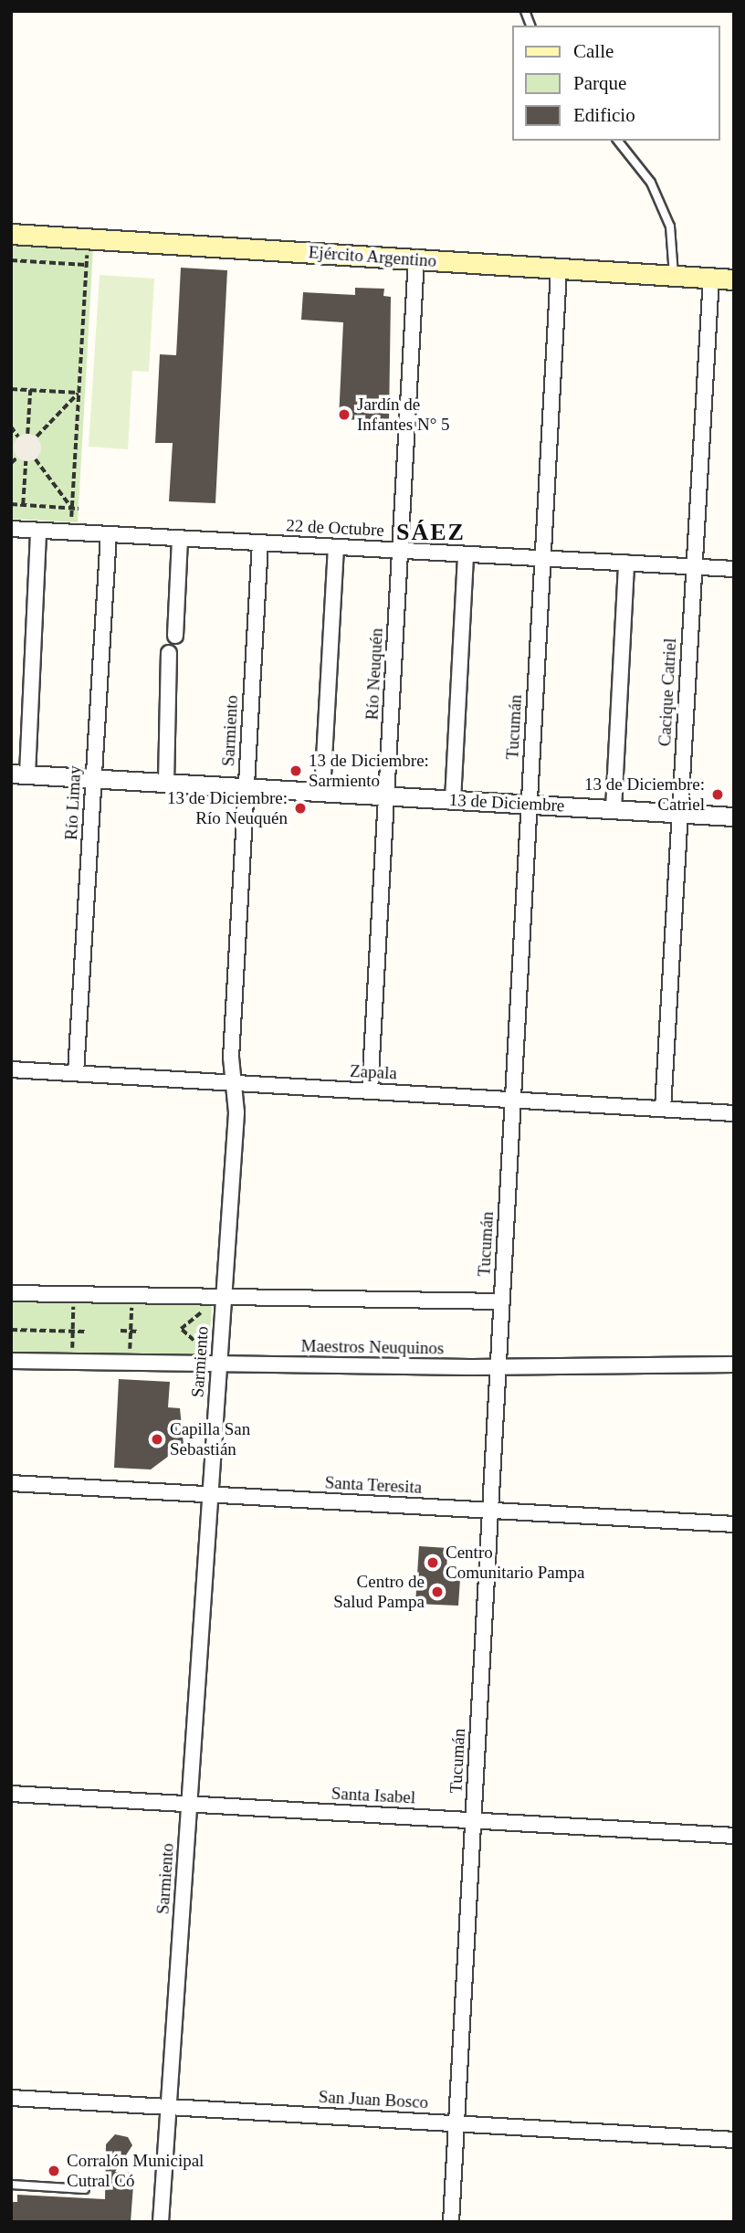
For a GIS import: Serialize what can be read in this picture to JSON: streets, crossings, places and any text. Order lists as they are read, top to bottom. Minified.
{"streets":{"main road":["Ejército Argentino"],"street":["22 de Octubre","Río Neuquén","Cacique Catriel","Tucumán","Sarmiento","Río Limay","13 de Diciembre","Zapala","Maestros Neuquinos","Santa Teresita","Santa Isabel","San Juan Bosco"]},"crossings":[["Ejército Argentino","Río Neuquén"],["Ejército Argentino","Cacique Catriel"],["Ejército Argentino","Tucumán"],["22 de Octubre","Río Neuquén"],["22 de Octubre","Cacique Catriel"],["22 de Octubre","Tucumán"],["22 de Octubre","Sarmiento"],["22 de Octubre","Río Limay"],["Río Neuquén","13 de Diciembre"],["Río Neuquén","Zapala"],["Cacique Catriel","13 de Diciembre"],["Cacique Catriel","Zapala"],["Tucumán","13 de Diciembre"],["Tucumán","Zapala"],["Tucumán","Maestros Neuquinos"],["Tucumán","Santa Teresita"],["Tucumán","Santa Isabel"],["Tucumán","San Juan Bosco"],["Sarmiento","13 de Diciembre"],["Sarmiento","Zapala"],["Sarmiento","Maestros Neuquinos"],["Sarmiento","Santa Teresita"],["Sarmiento","Santa Isabel"],["Sarmiento","San Juan Bosco"],["Río Limay","13 de Diciembre"],["Río Limay","Zapala"]],"districts":["SÁEZ"],"places":["Jardín de Infantes N° 5","13 de Diciembre: Sarmiento","13 de Diciembre: Catriel","13 de Diciembre: Río Neuquén","Capilla San Sebastián","Centro Comunitario Pampa","Centro de Salud Pampa","Corralón Municipal Cutral Có"],"legend":["Calle","Parque","Edificio"]}
